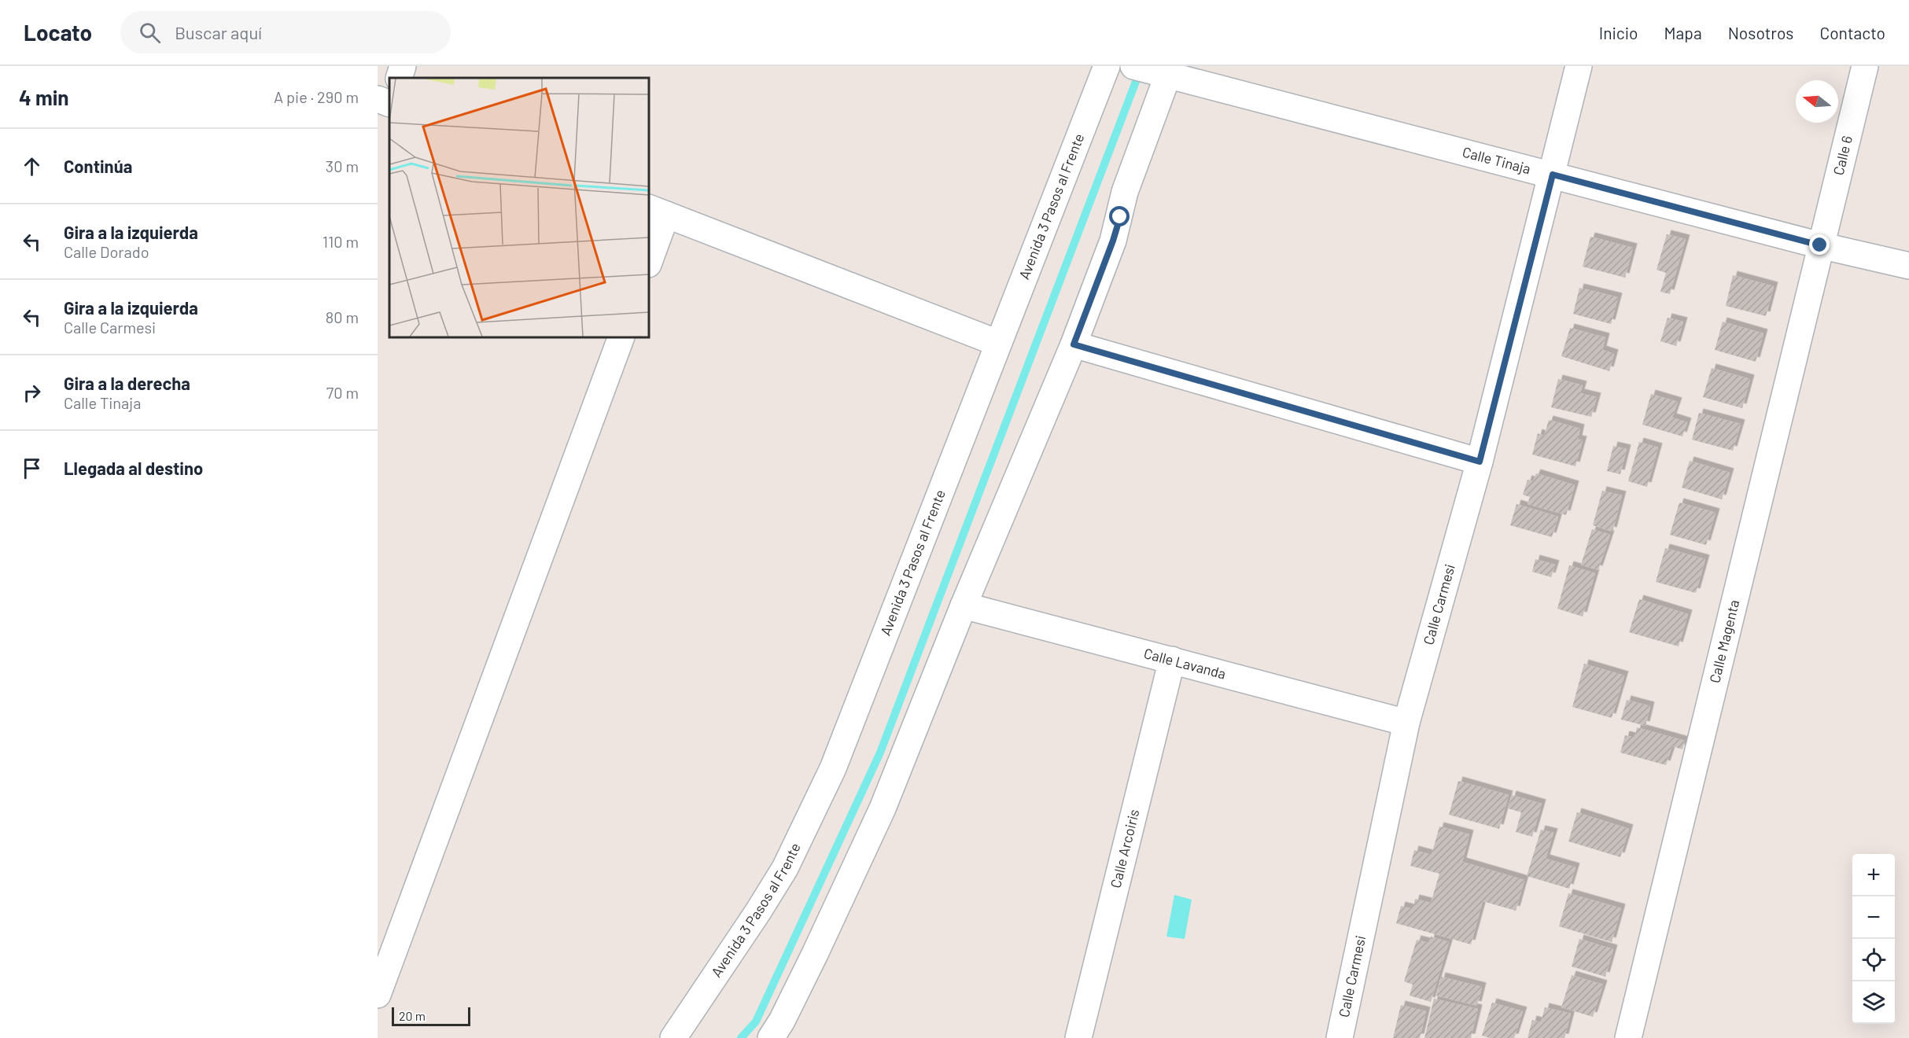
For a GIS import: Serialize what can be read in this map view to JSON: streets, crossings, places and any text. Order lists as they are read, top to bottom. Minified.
{"streets":{"street":["Calle 6","Calle Tinaja","Avenida 3 Pasos al Frente","Calle Carmesi","Calle Magenta","Calle Lavanda","Calle Arcoiris"]},"crossings":[["Calle 6","Calle Tinaja"],["Calle 6","Calle Magenta"],["Calle Tinaja","Calle Carmesi"],["Calle Tinaja","Calle Magenta"],["Calle Carmesi","Calle Lavanda"],["Calle Lavanda","Calle Arcoiris"]],"scale_bar":"20 m","north":"left","page":{"header":"Locato","search":"Buscar aquí","nav":["Inicio","Mapa","Nosotros","Contacto"],"heading":["4 min","A pie · 290 m"],"list":[["Continúa","30 m"],["Gira a la izquierda","Calle Dorado","110 m"],["Gira a la izquierda","Calle Carmesi","80 m"],["Gira a la derecha","Calle Tinaja","70 m"],"Llegada al destino"],"map_buttons":["+","−"],"scale":"20 m"}}
